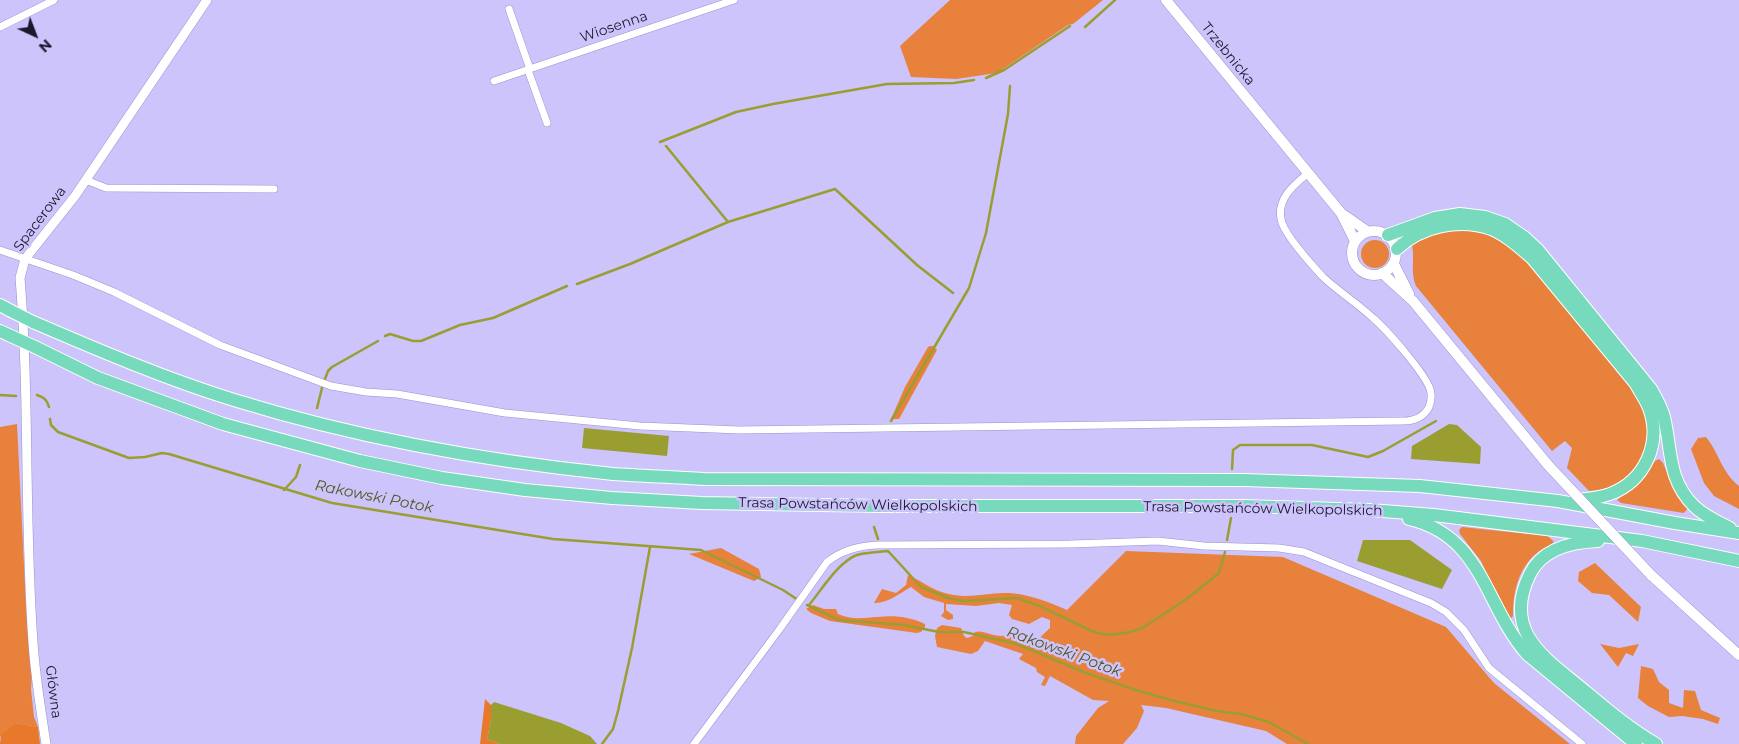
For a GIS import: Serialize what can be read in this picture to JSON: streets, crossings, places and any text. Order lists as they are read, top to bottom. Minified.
{"streets":{"highway":["Trasa Powstańców Wielkopolskich"],"main road":["Trzebnicka"],"street":["Wiosenna","Spacerowa","Główna"]},"crossings":[["Spacerowa","Główna"]],"water":["Rakowski Potok"],"north":"bottom right"}
